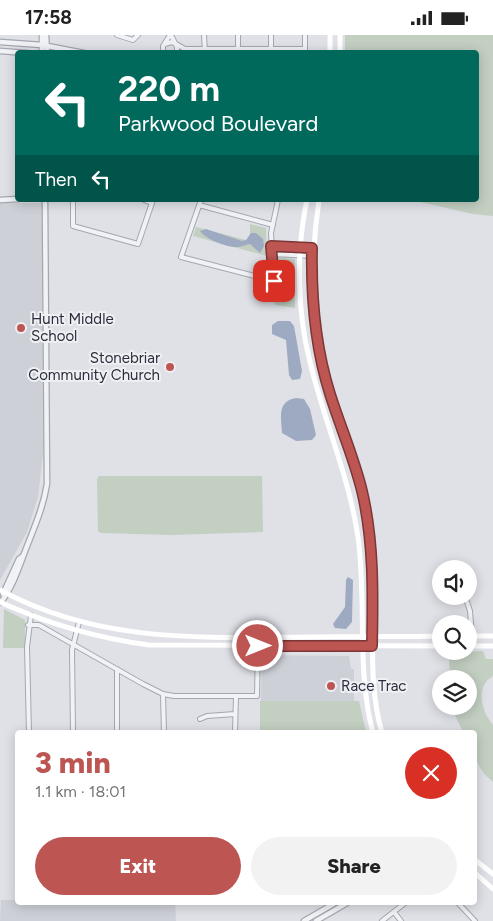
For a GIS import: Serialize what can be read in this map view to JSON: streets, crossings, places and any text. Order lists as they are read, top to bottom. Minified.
{"places":["Hunt Middle School","Stonebriar Community Church","Race Trac"],"page":{"status":"17:58","turn":["220 m","Parkwood Boulevard"],"then":"Then","heading":["3 min","1.1 km · 18:01"],"buttons":["Exit","Share"]}}
